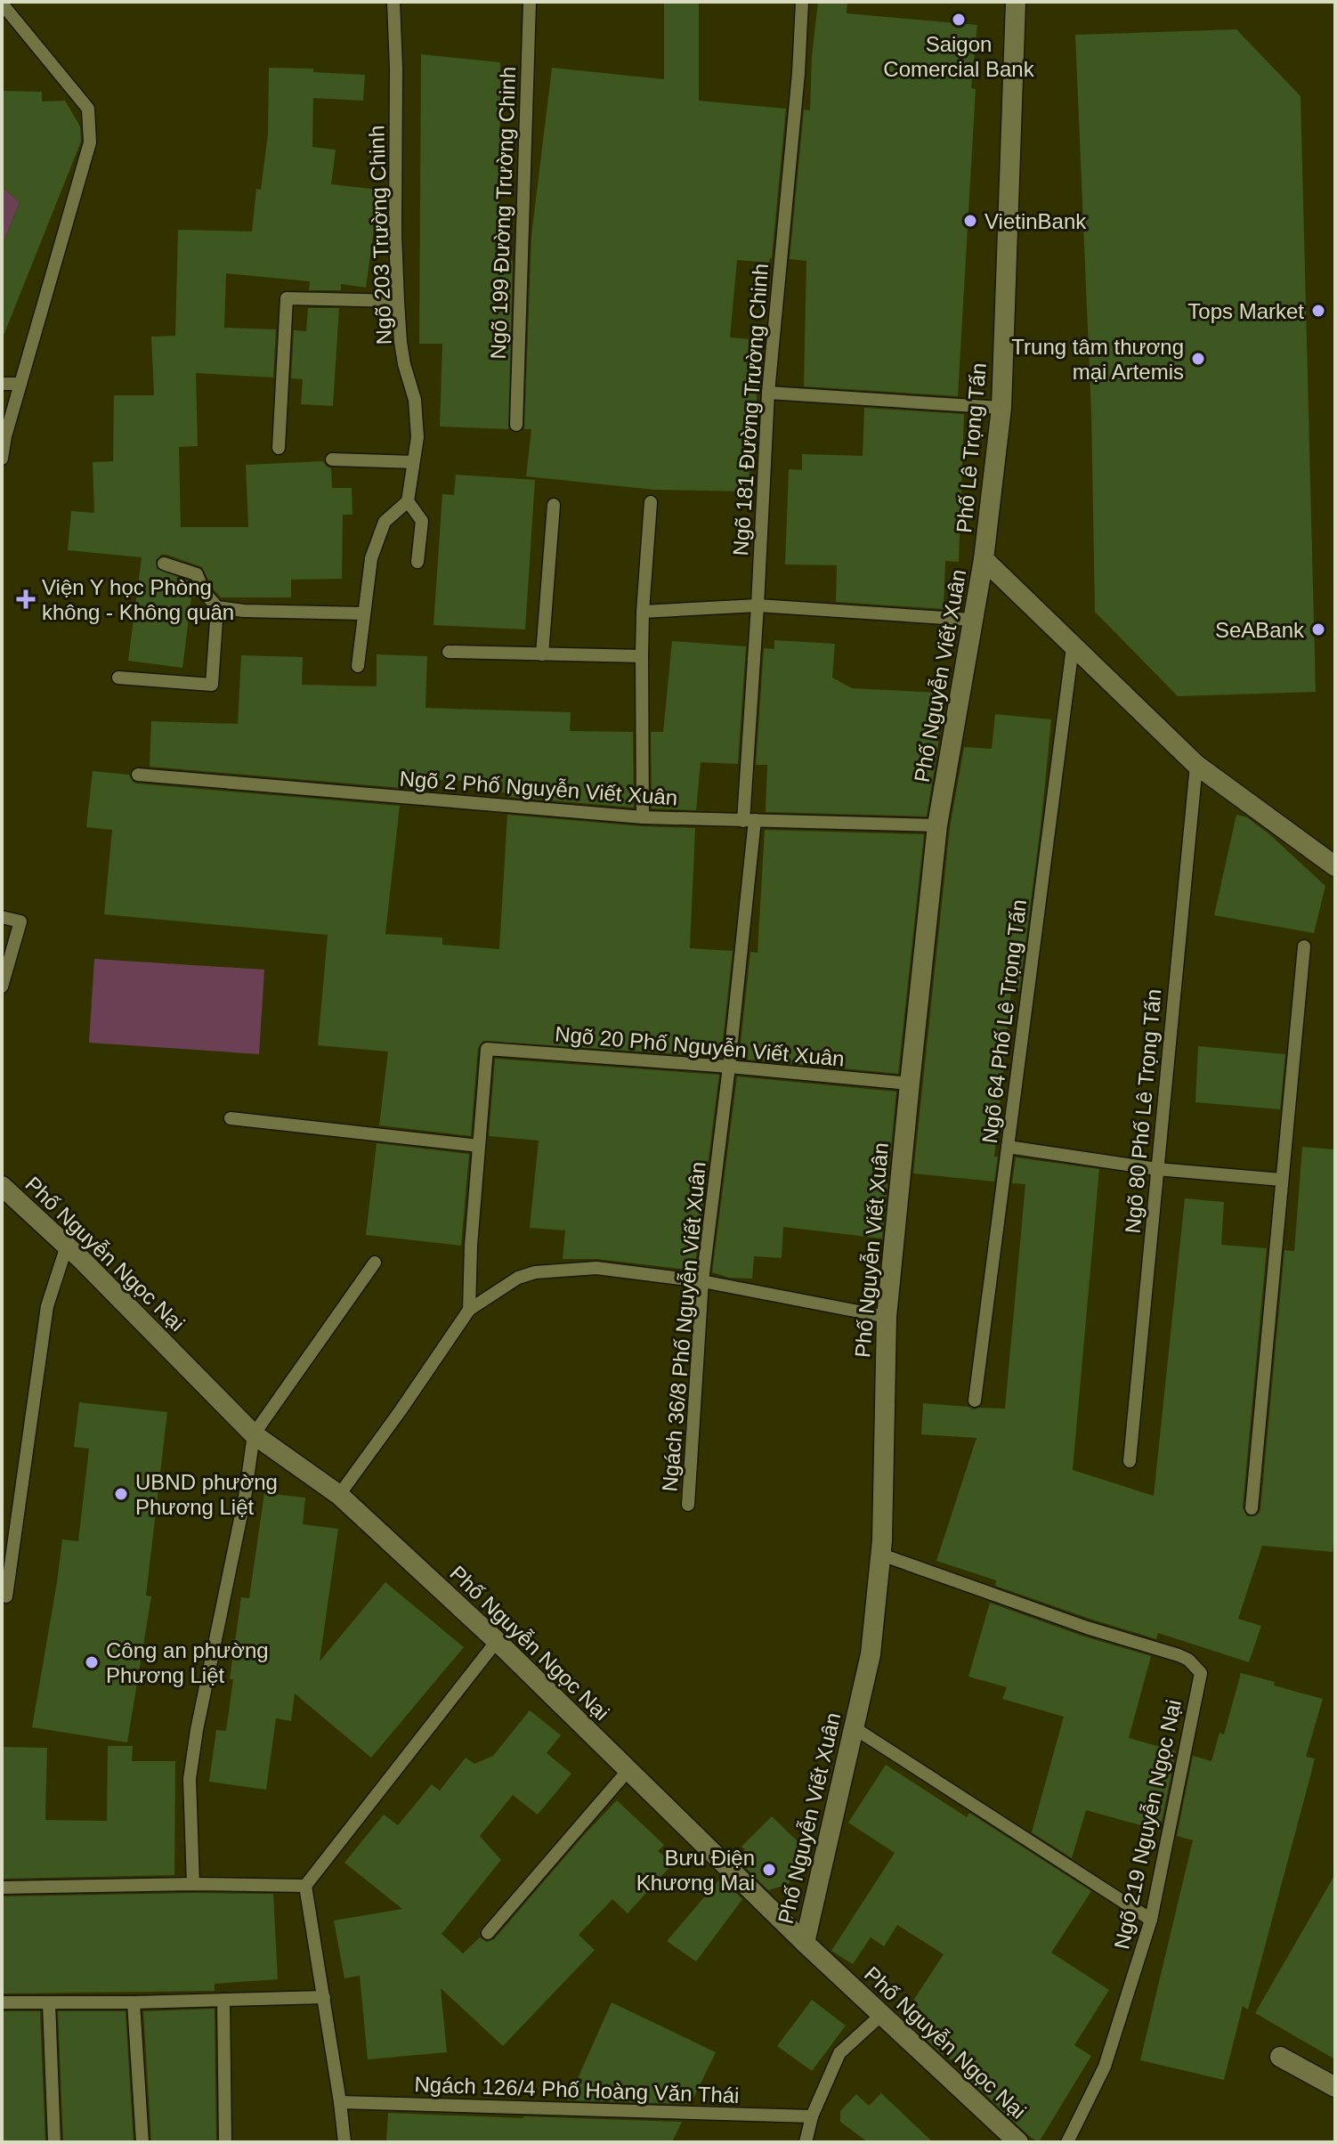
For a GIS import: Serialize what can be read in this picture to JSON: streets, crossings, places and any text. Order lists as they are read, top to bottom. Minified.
{"streets":{"street":["Phố Lê Trọng Tấn","Phố Nguyễn Viết Xuân","Phố Nguyễn Ngọc Nại"],"lane":["Ngõ 199 Đường Trường Chinh","Ngõ 203 Trường Chinh","Ngõ 181 Đường Trường Chinh","Ngõ 2 Phố Nguyễn Viết Xuân","Ngõ 64 Phố Lê Trọng Tấn","Ngõ 20 Phố Nguyễn Viết Xuân","Ngõ 80 Phố Lê Trọng Tấn","Ngách 36/8 Phố Nguyễn Viết Xuân","Ngõ 219 Nguyễn Ngọc Nại","Ngách 126/4 Phố Hoàng Văn Thái"]},"crossings":[["Ngõ 181 Đường Trường Chinh","Ngõ 2 Phố Nguyễn Viết Xuân"],["Ngõ 181 Đường Trường Chinh","Ngách 36/8 Phố Nguyễn Viết Xuân"],["Phố Lê Trọng Tấn","Phố Nguyễn Viết Xuân"],["Phố Lê Trọng Tấn","Ngõ 64 Phố Lê Trọng Tấn"],["Phố Lê Trọng Tấn","Ngõ 80 Phố Lê Trọng Tấn"],["Phố Nguyễn Viết Xuân","Ngõ 2 Phố Nguyễn Viết Xuân"],["Phố Nguyễn Viết Xuân","Ngõ 20 Phố Nguyễn Viết Xuân"],["Phố Nguyễn Viết Xuân","Phố Nguyễn Ngọc Nại"],["Phố Nguyễn Viết Xuân","Ngõ 219 Nguyễn Ngọc Nại"],["Ngõ 2 Phố Nguyễn Viết Xuân","Ngách 36/8 Phố Nguyễn Viết Xuân"],["Ngõ 20 Phố Nguyễn Viết Xuân","Ngách 36/8 Phố Nguyễn Viết Xuân"]],"places":{"other":["Saigon Comercial Bank","VietinBank","Tops Market","Trung tâm thương mại Artemis","SeABank","UBND phường Phương Liệt","Công an phường Phương Liệt","Bưu Điện Khương Mai"],"health":["Viện Y học Phòng không - Không quân"]}}
